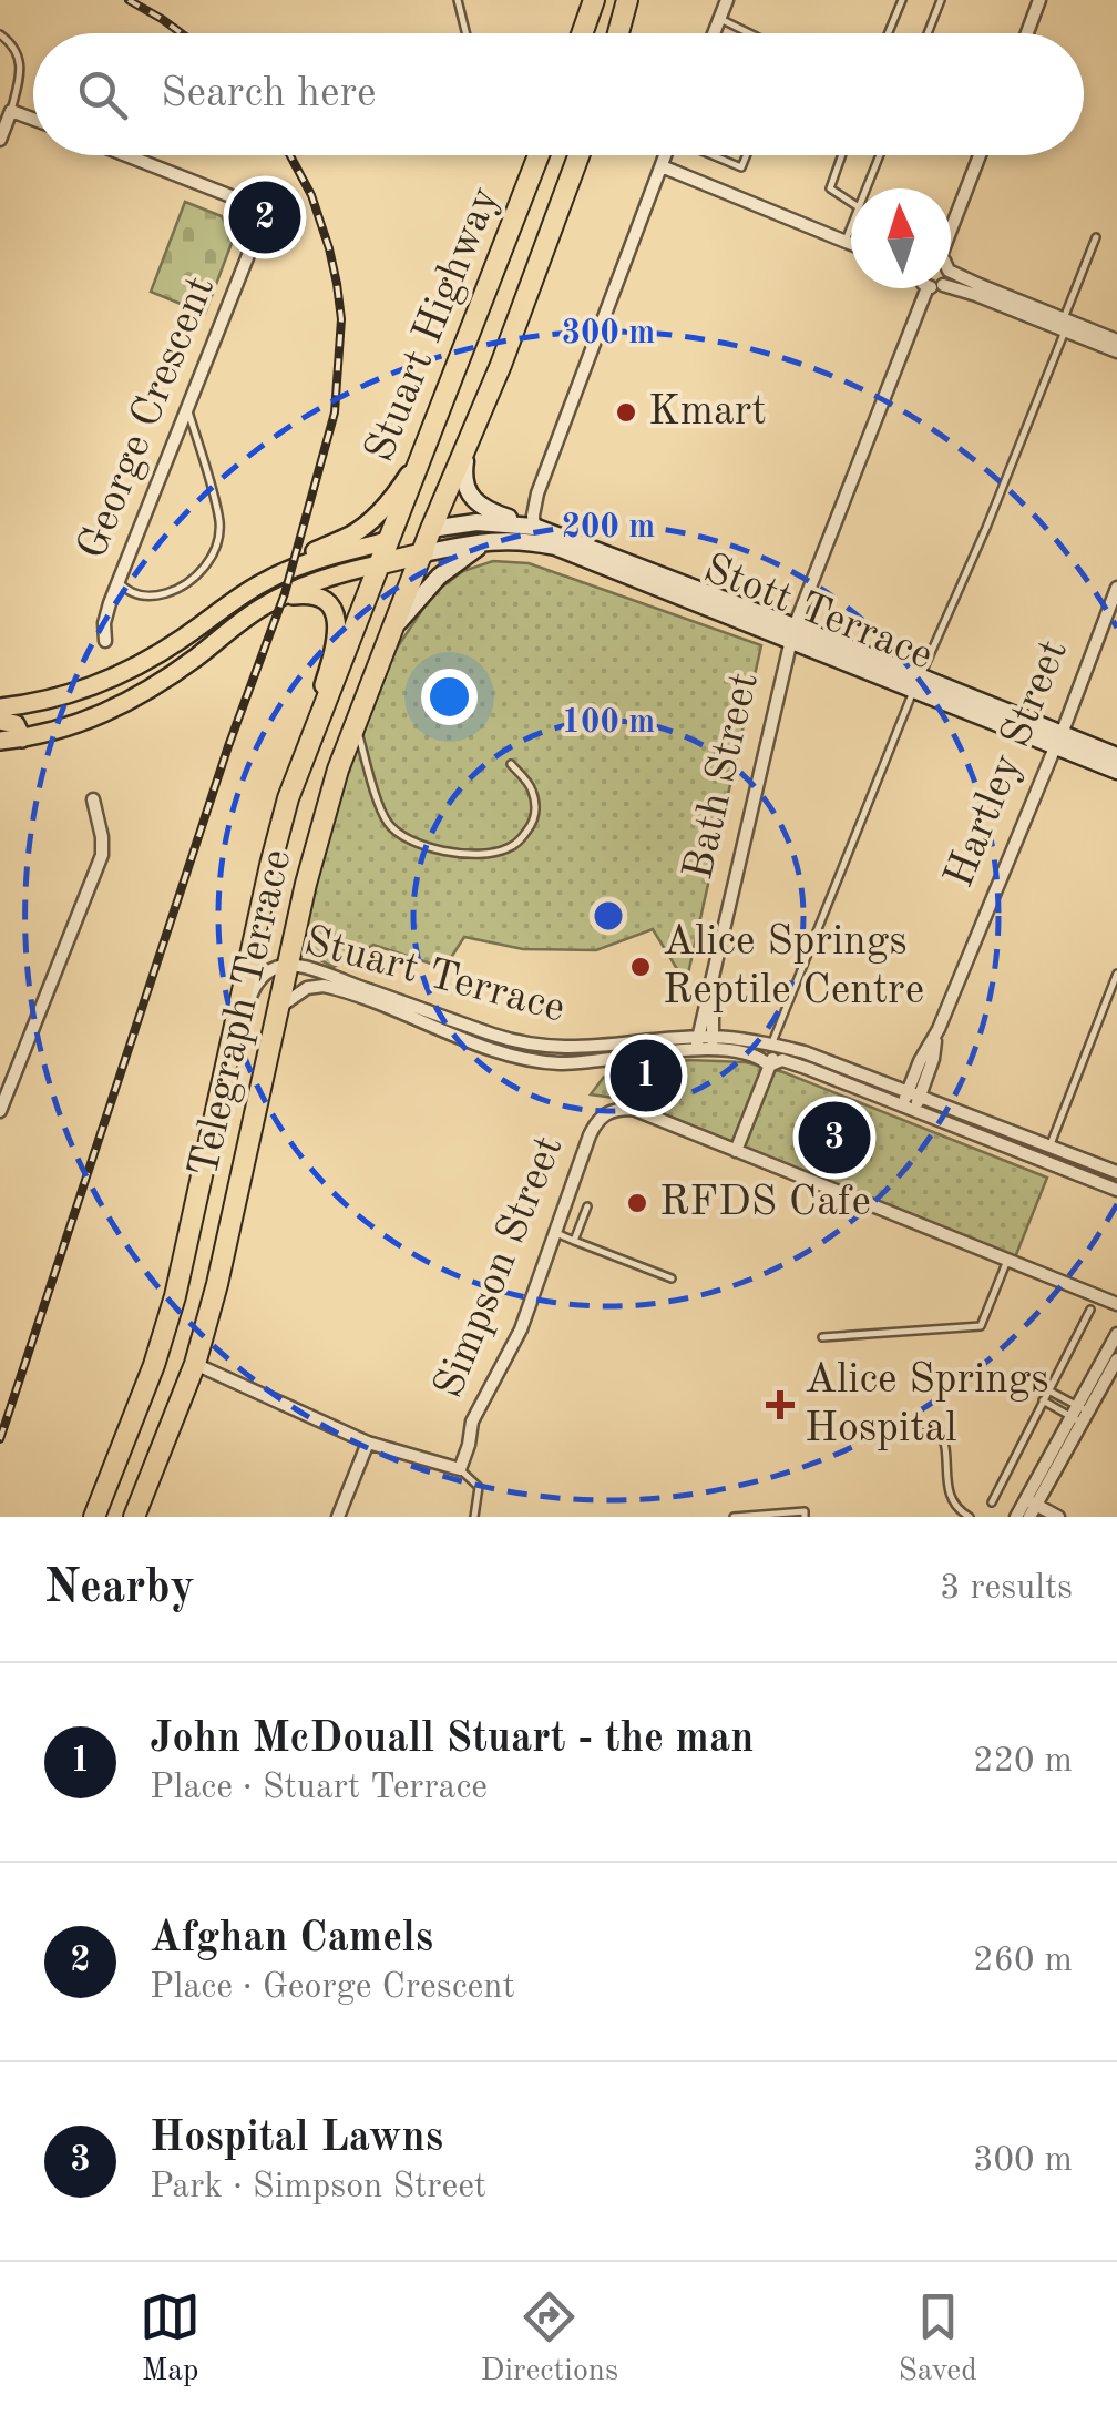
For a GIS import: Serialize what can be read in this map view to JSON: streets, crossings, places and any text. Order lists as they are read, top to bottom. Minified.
{"streets":{"highway":["Stuart Highway","Telegraph Terrace"],"main road":["Stott Terrace"],"street":["George Crescent","Hartley Street","Bath Street","Stuart Terrace","Simpson Street"]},"crossings":[["Stuart Highway","Stott Terrace"],["Stuart Highway","Telegraph Terrace"],["Stott Terrace","Hartley Street"],["Stott Terrace","Bath Street"],["Stott Terrace","Telegraph Terrace"],["Hartley Street","Stuart Terrace"],["Bath Street","Stuart Terrace"],["Stuart Terrace","Telegraph Terrace"]],"places":{"other":["Kmart","Alice Springs Reptile Centre","RFDS Cafe"],"health":["Alice Springs Hospital"]},"north":"top","page":{"search":"Search here","pins":["2","1","3"],"heading":["Nearby","3 results"],"list":[{"mark":"1","name":"John McDouall Stuart - the man","note":"Place · Stuart Terrace","value":"220 m"},{"mark":"2","name":"Afghan Camels","note":"Place · George Crescent","value":"260 m"},{"mark":"3","name":"Hospital Lawns","note":"Park · Simpson Street","value":"300 m"}],"nav":["Map","Directions","Saved"]},"rings":["300 m","200 m","100 m"]}
